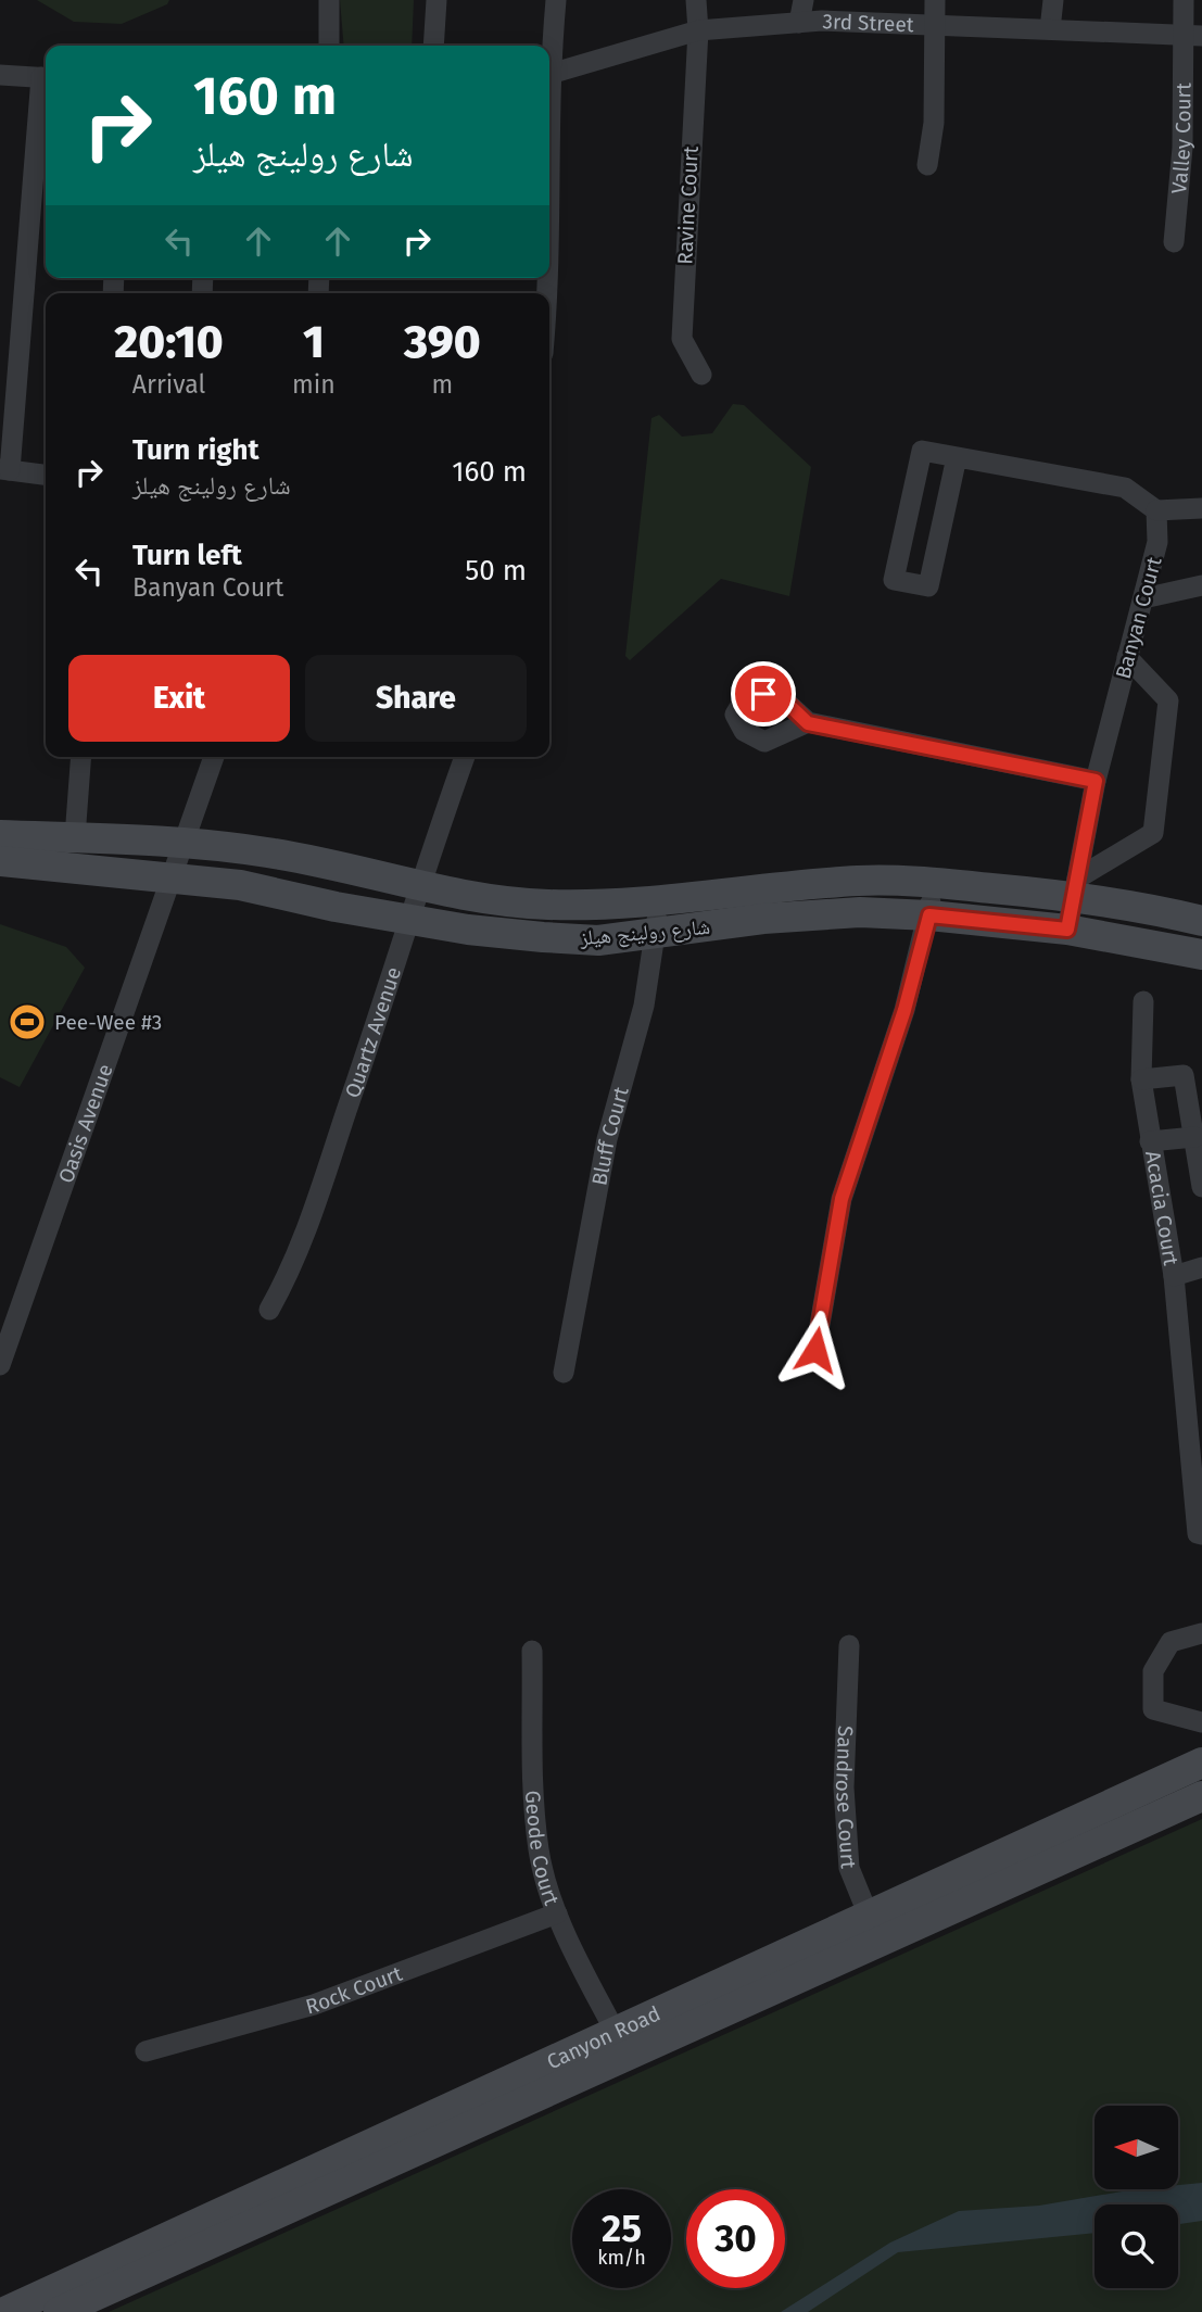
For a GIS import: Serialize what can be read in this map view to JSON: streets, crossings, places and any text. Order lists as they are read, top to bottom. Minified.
{"streets":{"main road":["شارع رولينج هيلز","Canyon Road"],"street":["3rd Street","Valley Court","Ravine Court","Banyan Court","Quartz Avenue","Oasis Avenue","Bluff Court","Acacia Court","Sandrose Court","Geode Court","Rock Court"]},"crossings":[["3rd Street","Valley Court"],["3rd Street","Ravine Court"],["Banyan Court","شارع رولينج هيلز"],["شارع رولينج هيلز","Quartz Avenue"],["شارع رولينج هيلز","Oasis Avenue"],["شارع رولينج هيلز","Bluff Court"],["Sandrose Court","Canyon Road"],["Geode Court","Rock Court"],["Geode Court","Canyon Road"]],"places":{"sports":["Pee-Wee #3"]},"north":"left","page":{"turn":["160 m","شارع رولينج هيلز"],"eta":["20:10","Arrival","1","min","390","m"],"list":[{"name":"Turn right","note":"شارع رولينج هيلز","value":"160 m"},{"name":"Turn left","note":"Banyan Court","value":"50 m"}],"buttons":["Exit","Share"],"speed":"25 km/h","limit":"30"}}
